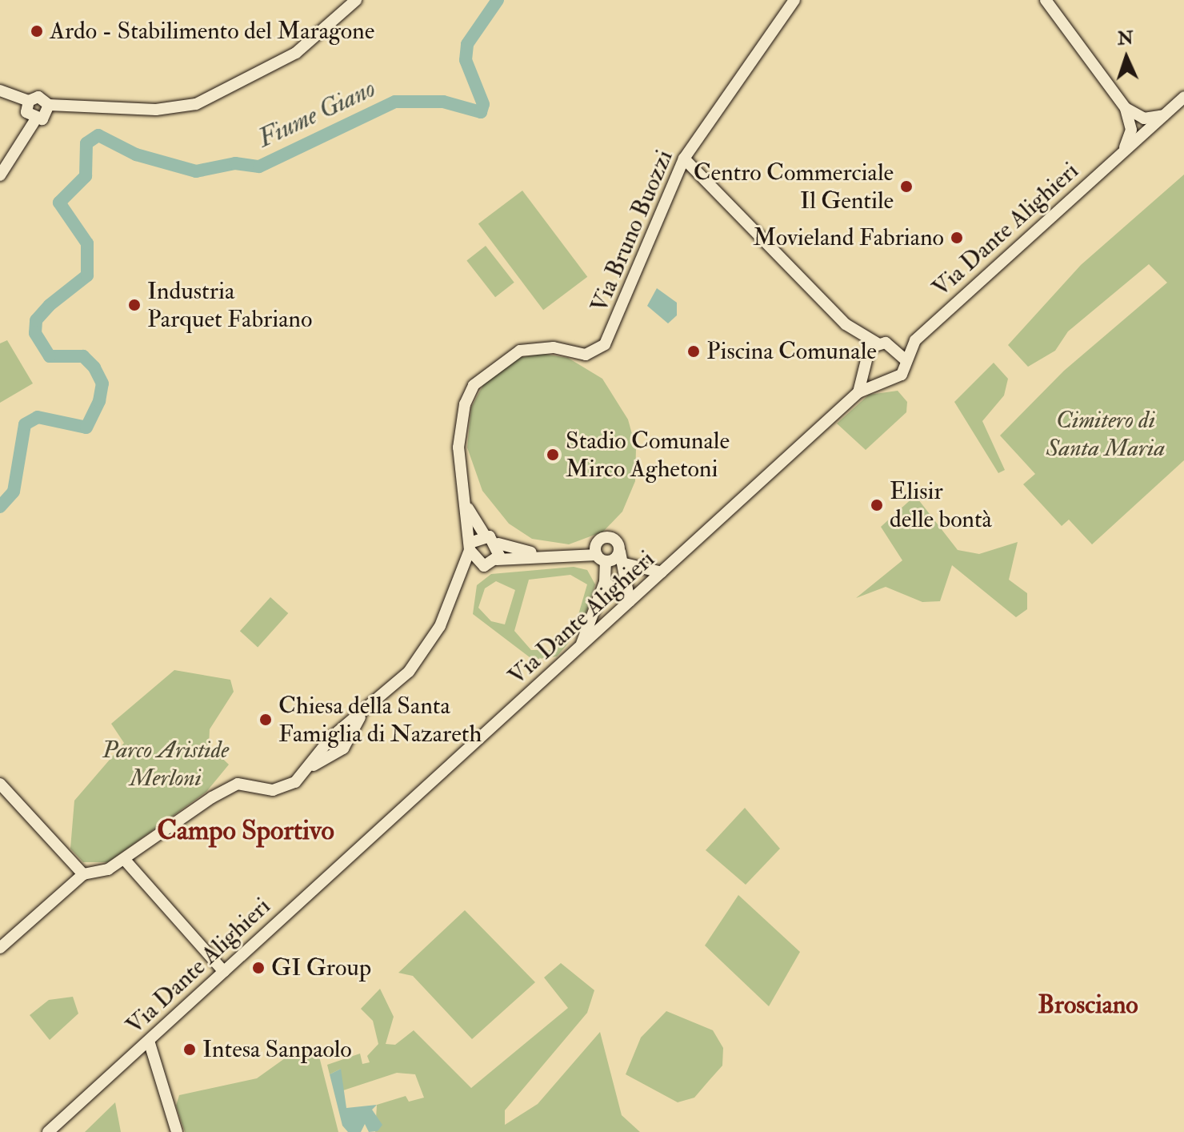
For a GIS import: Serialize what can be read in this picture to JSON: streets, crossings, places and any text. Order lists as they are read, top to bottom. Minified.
{"streets":{"street":["Via Dante Alighieri","Via Bruno Buozzi"]},"districts":["Campo Sportivo","Brosciano"],"water":["Fiume Giano"],"parks":["Cimitero di Santa Maria","Parco Aristide Merloni"],"places":["Ardo - Stabilimento del Maragone","Centro Commerciale Il Gentile","Movieland Fabriano","Industria Parquet Fabriano","Piscina Comunale","Stadio Comunale Mirco Aghetoni","Elisir delle bontà","Chiesa della Santa Famiglia di Nazareth","GI Group","Intesa Sanpaolo"],"north":"top"}
